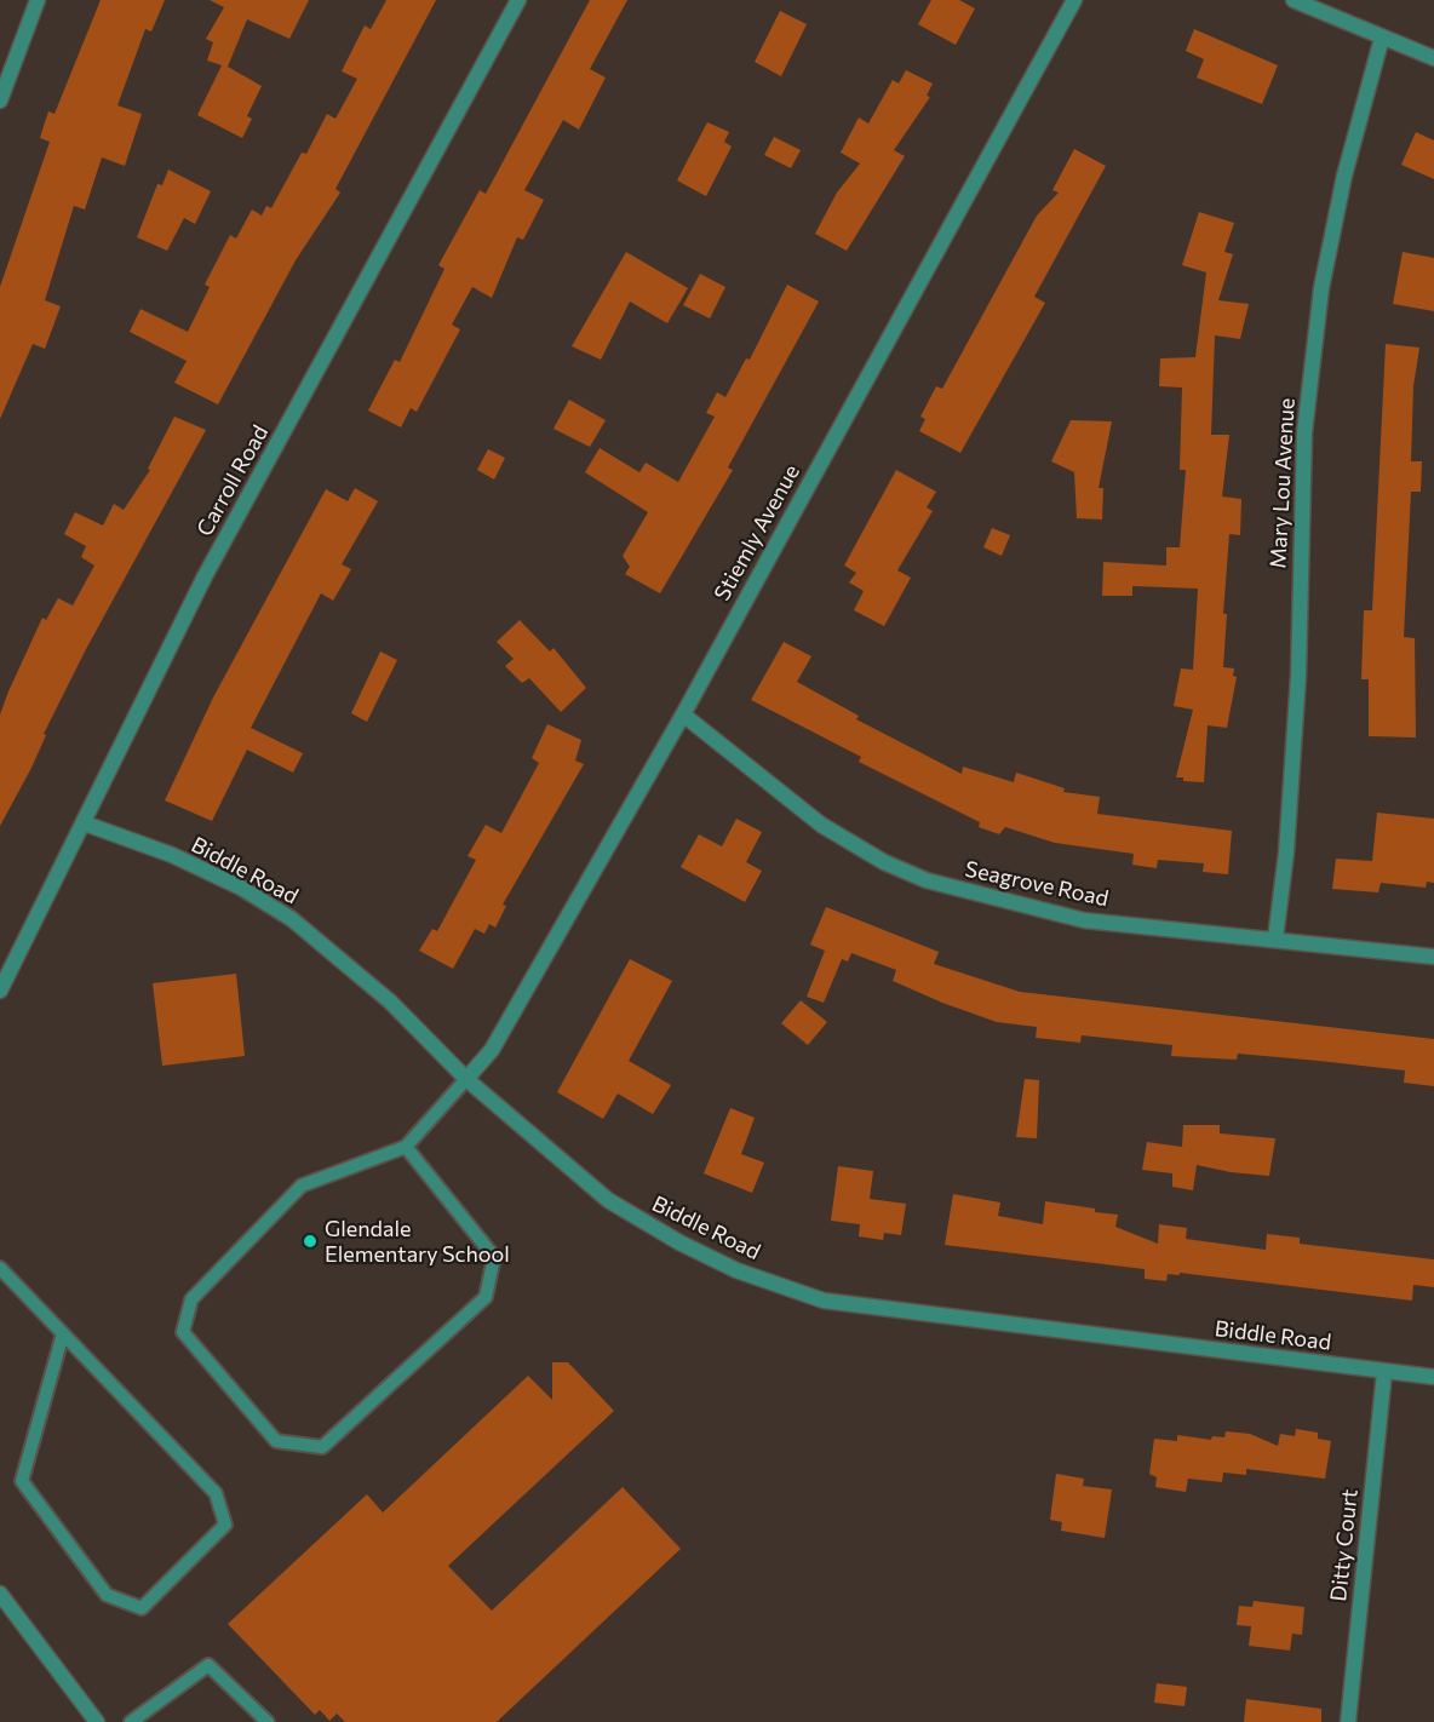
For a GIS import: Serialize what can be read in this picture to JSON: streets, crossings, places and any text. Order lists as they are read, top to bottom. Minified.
{"streets":{"street":["Carroll Road","Mary Lou Avenue","Stiemly Avenue","Biddle Road","Seagrove Road","Ditty Court"]},"crossings":[["Carroll Road","Biddle Road"],["Mary Lou Avenue","Seagrove Road"],["Stiemly Avenue","Biddle Road"],["Stiemly Avenue","Seagrove Road"],["Biddle Road","Ditty Court"]],"places":["Glendale Elementary School"]}
